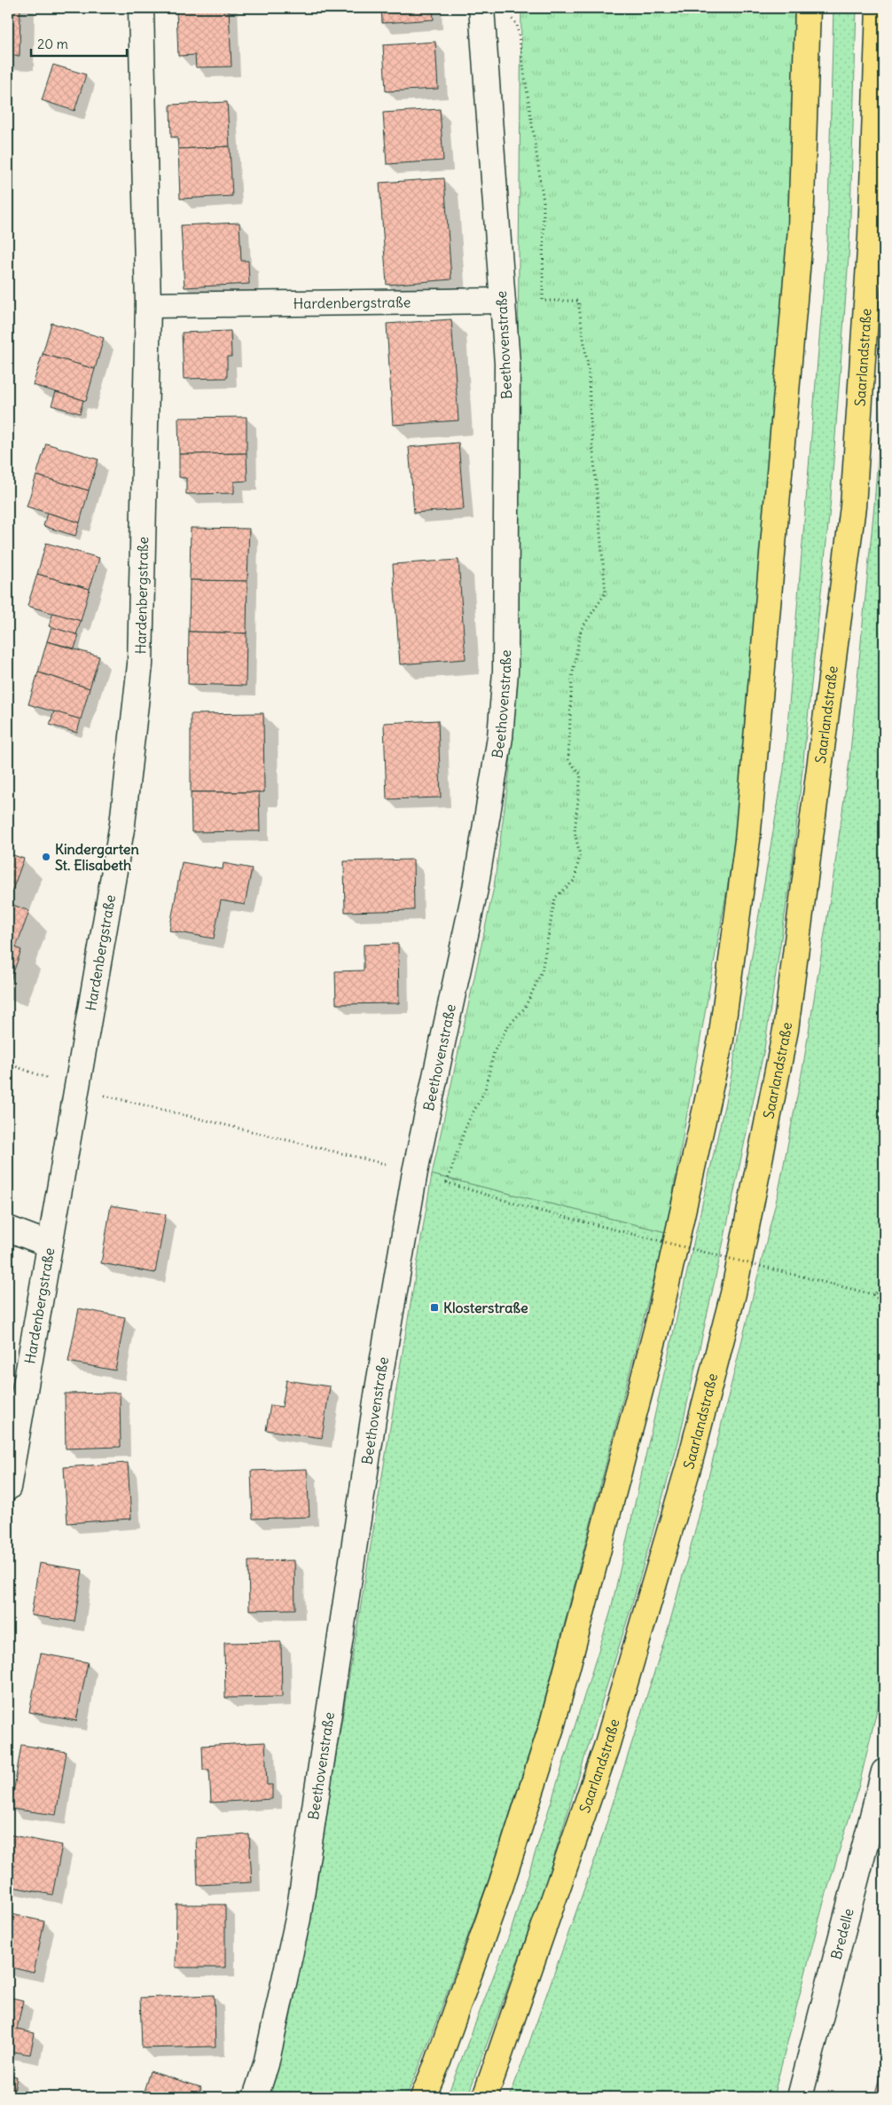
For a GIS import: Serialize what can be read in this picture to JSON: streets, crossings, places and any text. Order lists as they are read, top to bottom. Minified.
{"streets":{"highway":["Saarlandstraße"],"street":["Hardenbergstraße","Beethovenstraße","Bredelle"]},"crossings":[["Hardenbergstraße","Beethovenstraße"]],"places":{"other":["Kindergarten St. Elisabeth"],"transit":["Klosterstraße"]},"scale_bar":"20 m"}
